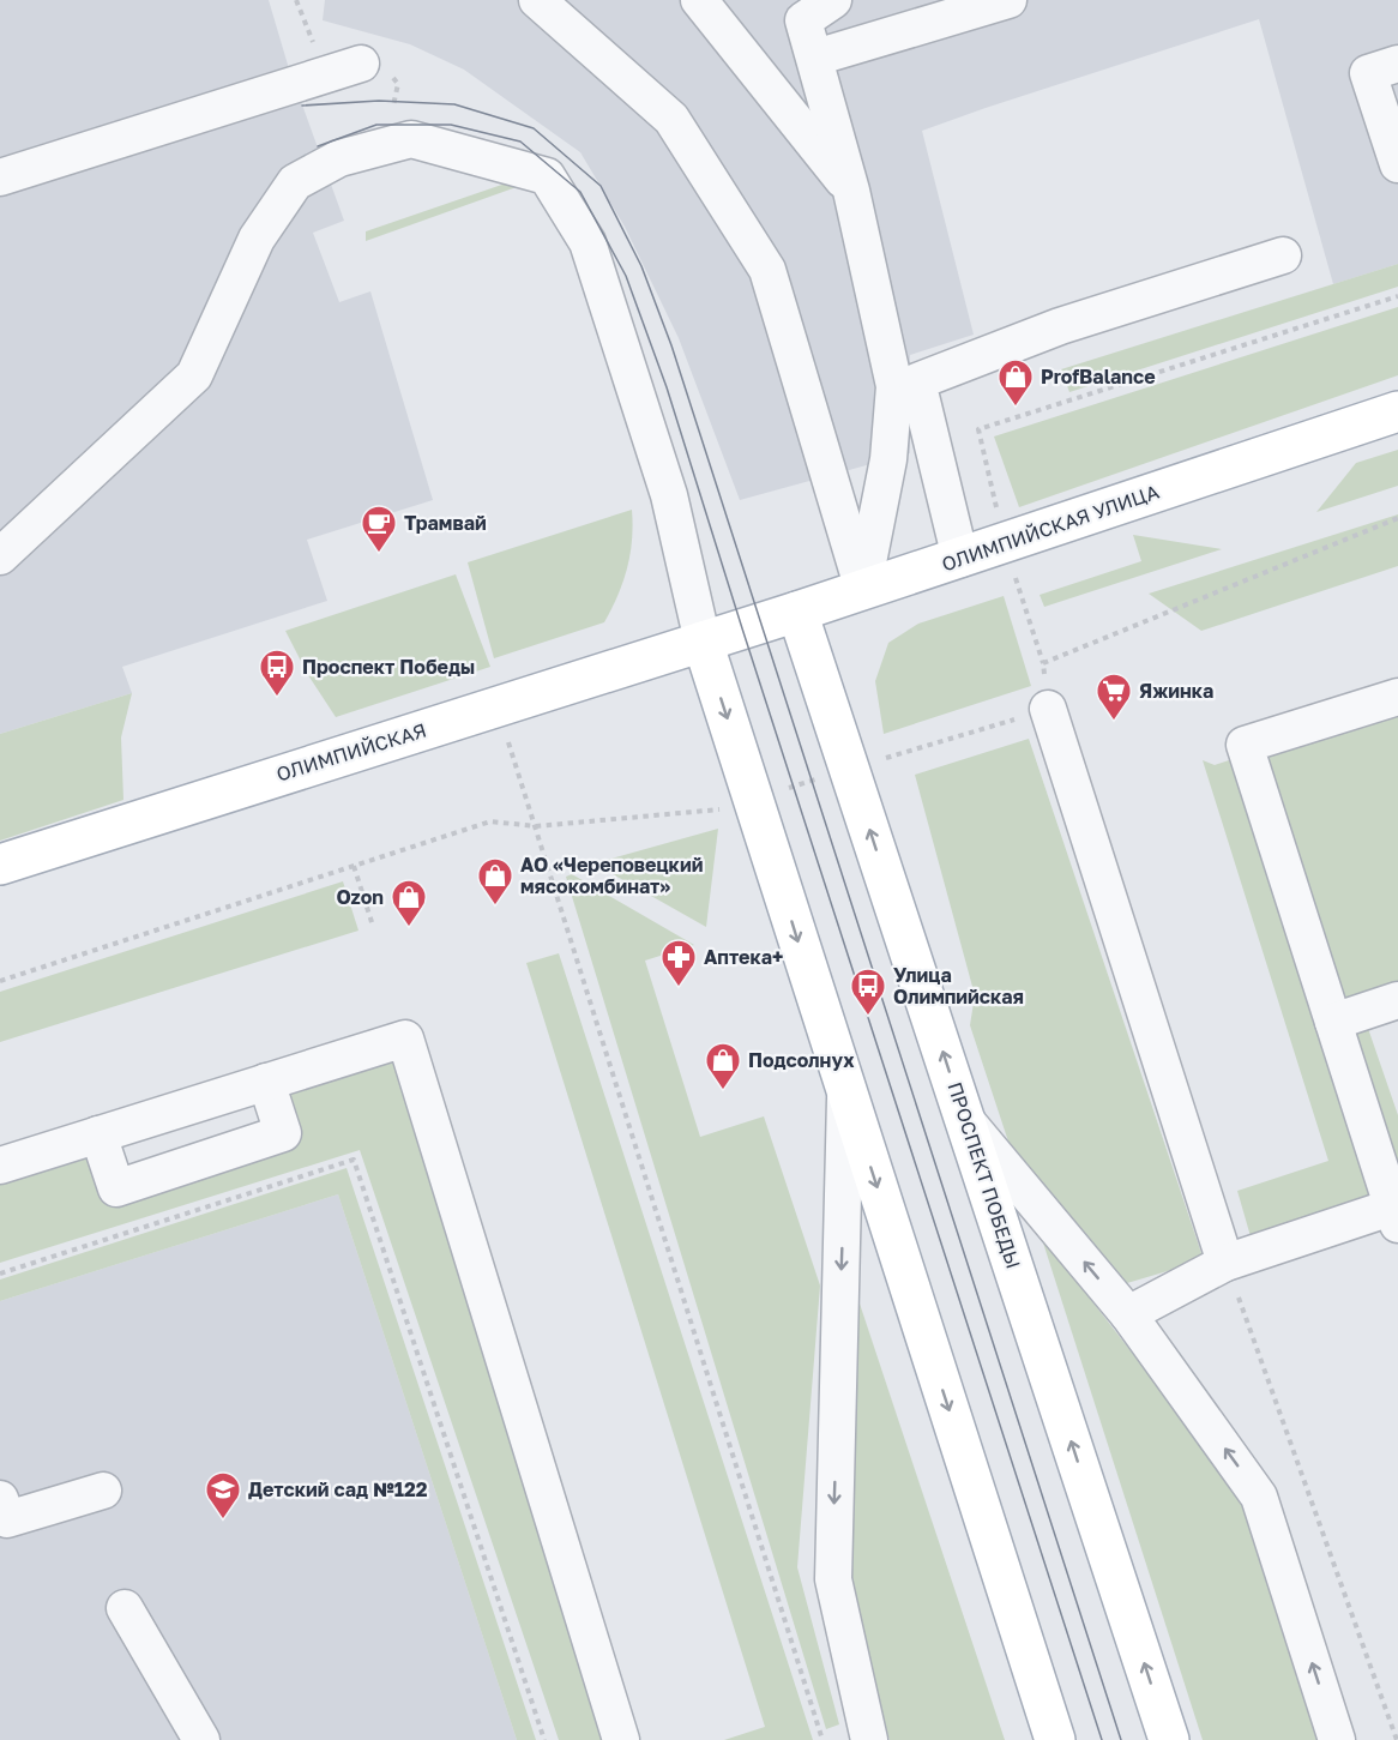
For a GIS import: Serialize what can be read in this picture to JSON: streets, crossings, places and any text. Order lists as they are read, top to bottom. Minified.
{"streets":{"main road":["ОЛИМПИЙСКАЯ УЛИЦА","ОЛИМПИЙСКАЯ","ПРОСПЕКТ ПОБЕДЫ"]},"crossings":[["ОЛИМПИЙСКАЯ УЛИЦА","ОЛИМПИЙСКАЯ"],["ОЛИМПИЙСКАЯ УЛИЦА","ПРОСПЕКТ ПОБЕДЫ"]],"places":{"shop":["ProfBalance","АО «Череповецкий мясокомбинат»","Ozon","Подсолнух"],"cafe":["Трамвай"],"bus stop":["Проспект Победы","Улица Олимпийская"],"supermarket":["Яжинка"],"pharmacy":["Аптека+"],"school or university":["Детский сад №122"]}}
